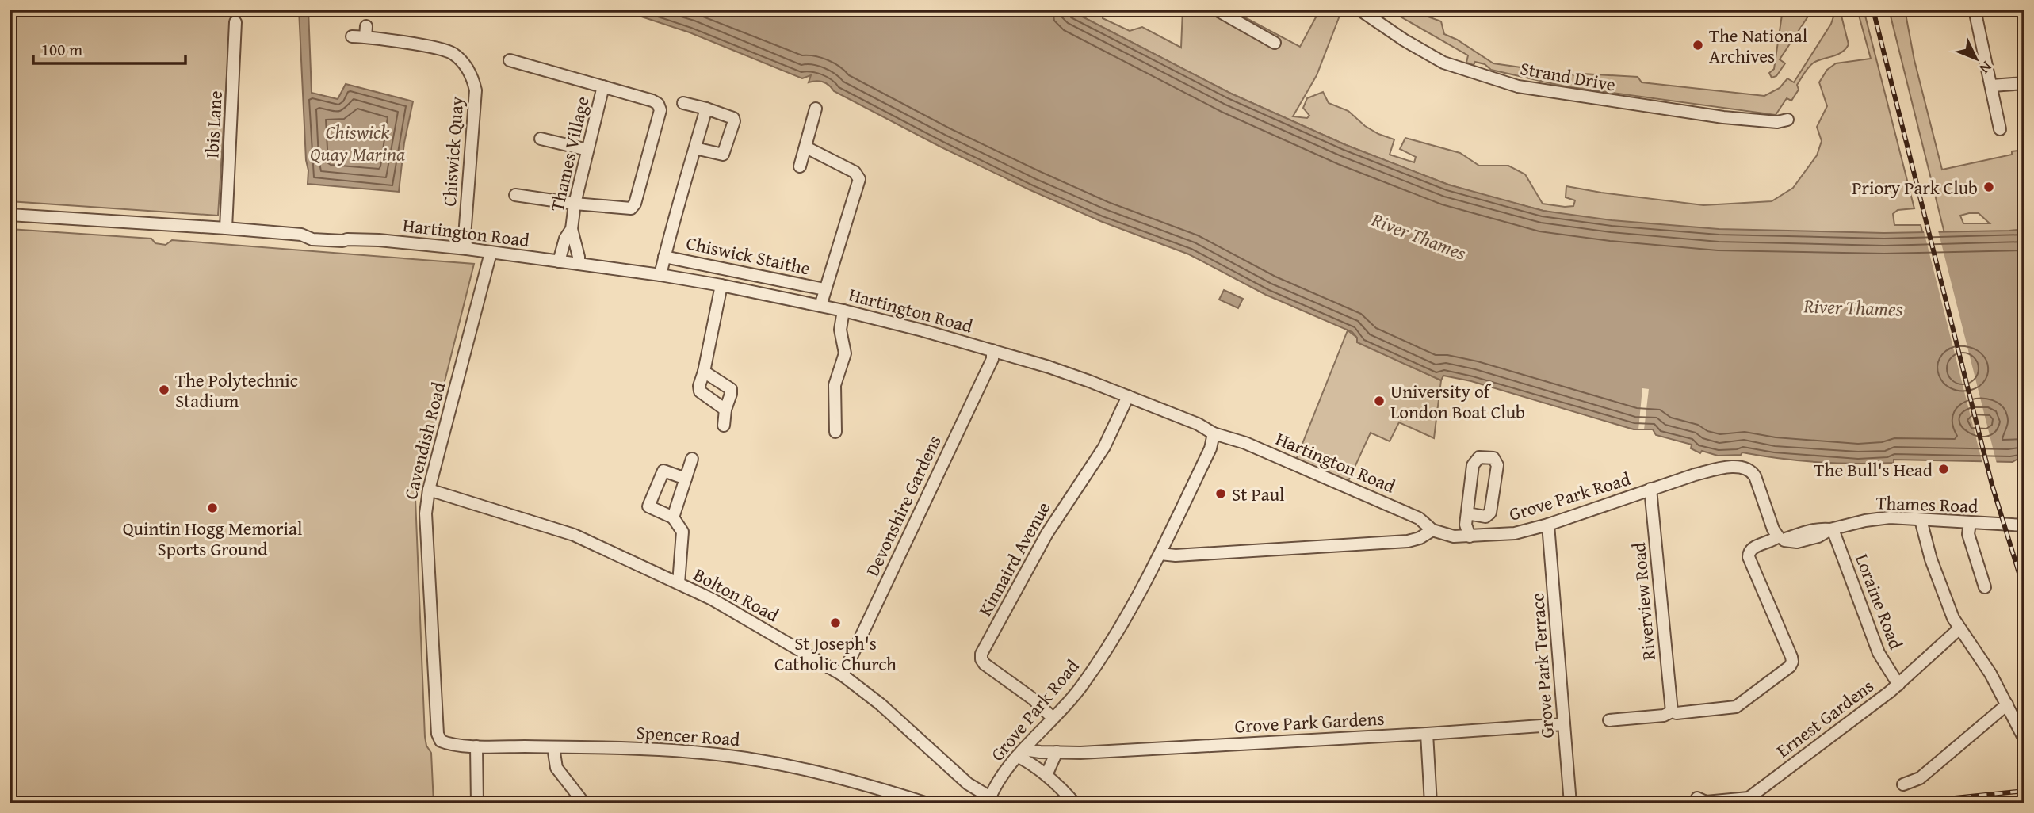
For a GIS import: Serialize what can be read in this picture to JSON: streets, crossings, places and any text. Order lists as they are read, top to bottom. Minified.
{"streets":{"street":["Strand Drive","Ibis Lane","Chiswick Quay","Thames Village","Hartington Road","Chiswick Staithe","Cavendish Road","Grove Park Road","Thames Road","Devonshire Gardens","Kinnaird Avenue","Bolton Road","Riverview Road","Loraine Road","Grove Park Terrace","Ernest Gardens","Grove Park Gardens","Spencer Road"]},"crossings":[["Ibis Lane","Hartington Road"],["Chiswick Quay","Hartington Road"],["Thames Village","Hartington Road"],["Hartington Road","Chiswick Staithe"],["Hartington Road","Cavendish Road"],["Hartington Road","Grove Park Road"],["Hartington Road","Devonshire Gardens"],["Hartington Road","Kinnaird Avenue"],["Cavendish Road","Bolton Road"],["Cavendish Road","Spencer Road"],["Grove Park Road","Thames Road"],["Grove Park Road","Kinnaird Avenue"],["Grove Park Road","Bolton Road"],["Grove Park Road","Riverview Road"],["Grove Park Road","Grove Park Terrace"],["Grove Park Road","Grove Park Gardens"],["Thames Road","Loraine Road"],["Devonshire Gardens","Bolton Road"],["Loraine Road","Ernest Gardens"],["Grove Park Terrace","Grove Park Gardens"]],"water":["Chiswick Quay Marina","River Thames"],"places":["The National Archives","Priory Park Club","The Polytechnic Stadium","University of London Boat Club","The Bull's Head","St Paul","Quintin Hogg Memorial Sports Ground","St Joseph's Catholic Church"],"scale_bar":"100 m","north":"bottom right"}
